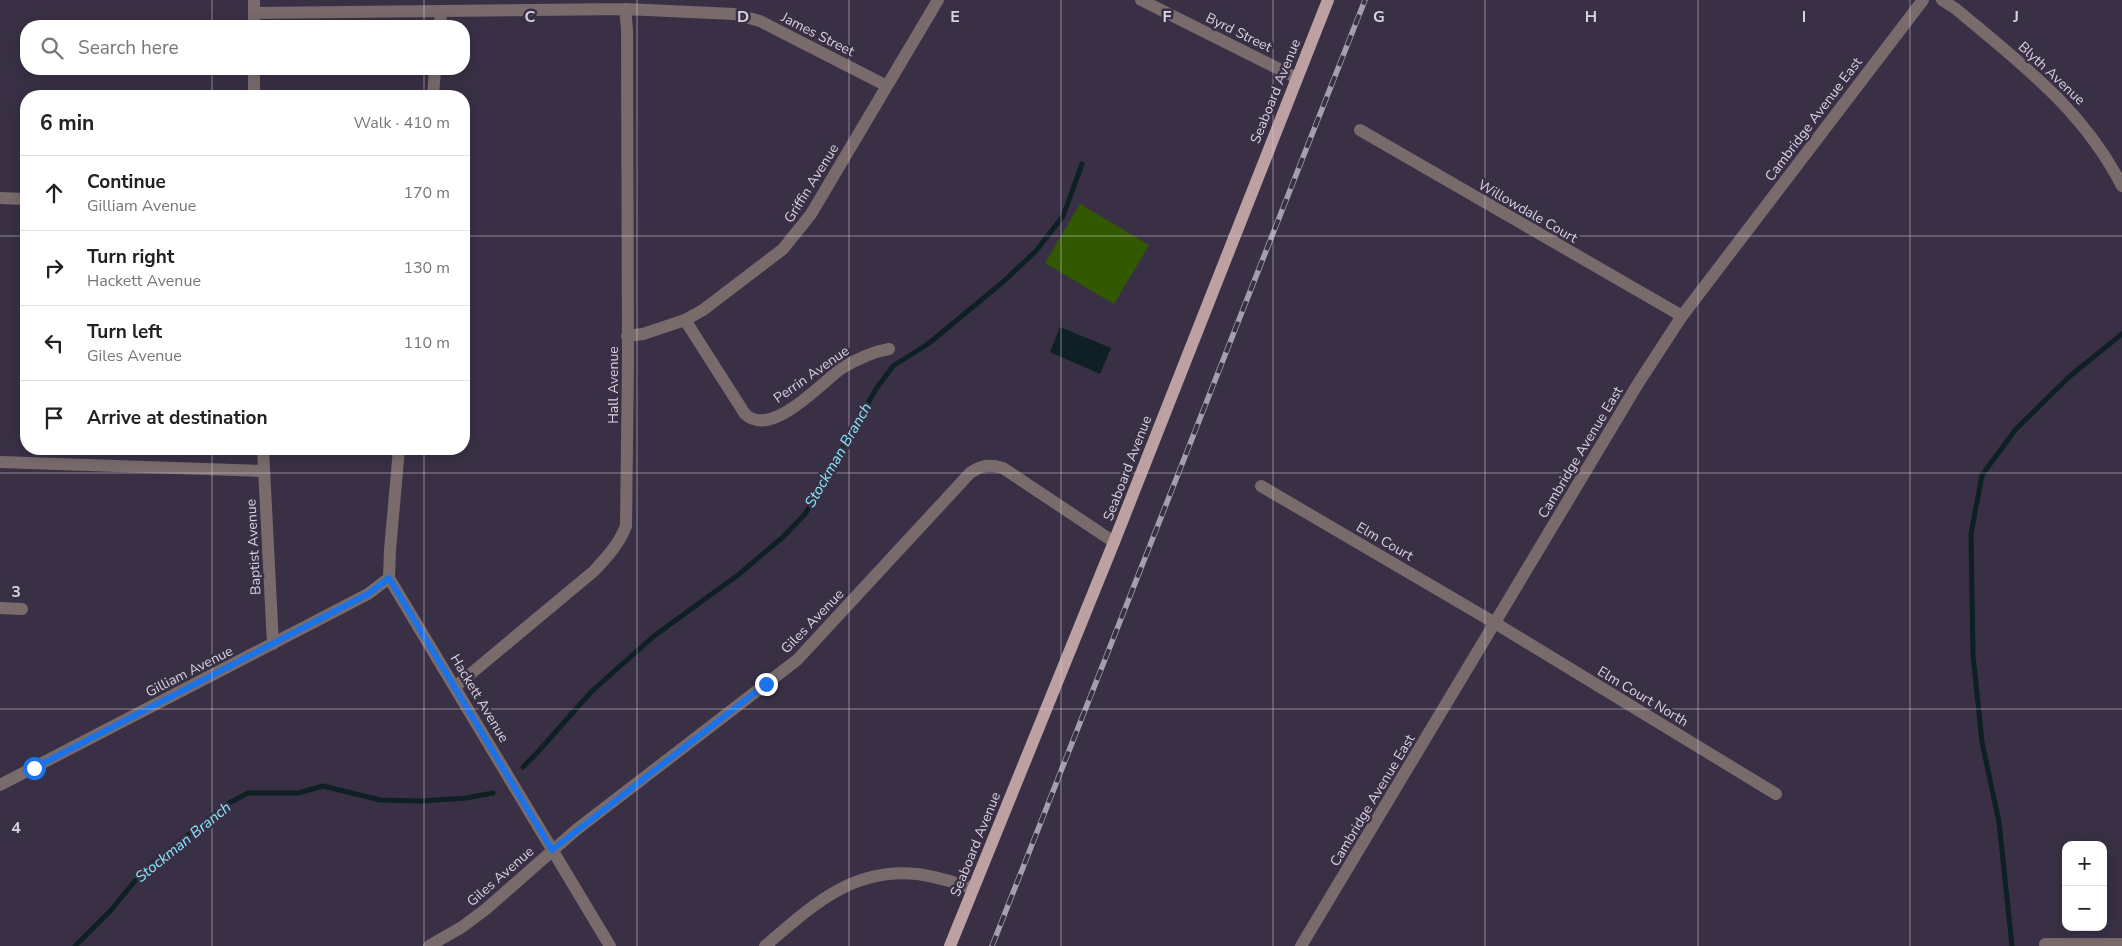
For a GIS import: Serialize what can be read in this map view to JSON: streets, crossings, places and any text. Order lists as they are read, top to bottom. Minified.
{"streets":{"main road":["Seaboard Avenue"],"street":["Byrd Street","James Street","Blyth Avenue","Cambridge Avenue East","Griffin Avenue","Willowdale Court","Perrin Avenue","Hall Avenue","Elm Court","Baptist Avenue","Giles Avenue","Gilliam Avenue","Elm Court North","Hackett Avenue"]},"crossings":[["Byrd Street","Seaboard Avenue"],["James Street","Griffin Avenue"],["James Street","Hall Avenue"],["Seaboard Avenue","Giles Avenue"],["Cambridge Avenue East","Willowdale Court"],["Cambridge Avenue East","Elm Court"],["Cambridge Avenue East","Elm Court North"],["Griffin Avenue","Perrin Avenue"],["Griffin Avenue","Hall Avenue"],["Hall Avenue","Hackett Avenue"],["Elm Court","Elm Court North"],["Baptist Avenue","Gilliam Avenue"],["Giles Avenue","Hackett Avenue"],["Gilliam Avenue","Hackett Avenue"]],"water":["Stockman Branch"],"page":{"search":"Search here","heading":["6 min","Walk · 410 m"],"list":[["Continue","Gilliam Avenue","170 m"],["Turn right","Hackett Avenue","130 m"],["Turn left","Giles Avenue","110 m"],"Arrive at destination"],"map_buttons":["+","−"]},"grid":{"columns":["C","D","E","F","G","H","I","J"],"rows":["3","4"]}}
